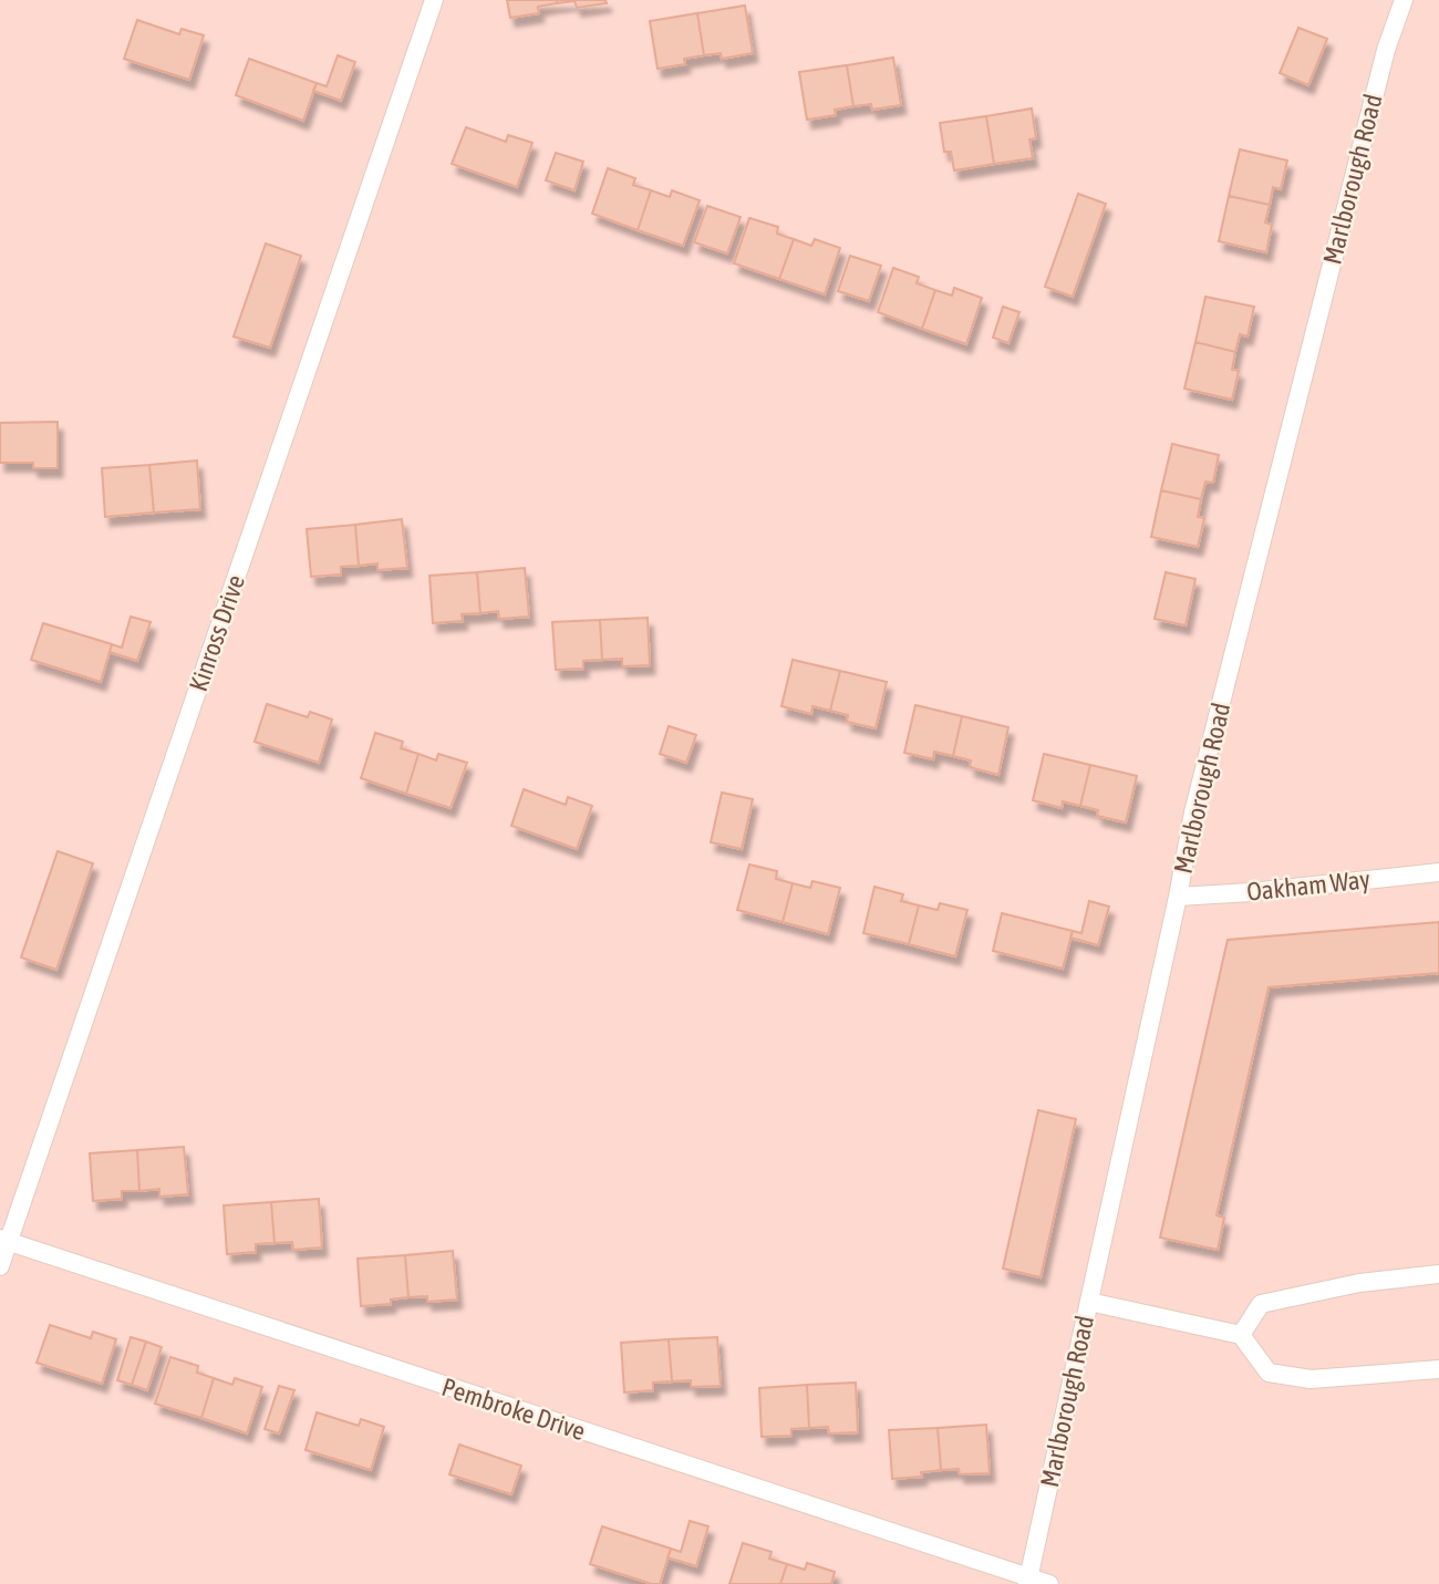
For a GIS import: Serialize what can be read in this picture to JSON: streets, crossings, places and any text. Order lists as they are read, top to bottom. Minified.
{"streets":{"lane":["Marlborough Road","Kinross Drive","Oakham Way","Pembroke Drive"]},"crossings":[["Marlborough Road","Oakham Way"],["Marlborough Road","Pembroke Drive"],["Kinross Drive","Pembroke Drive"]]}
